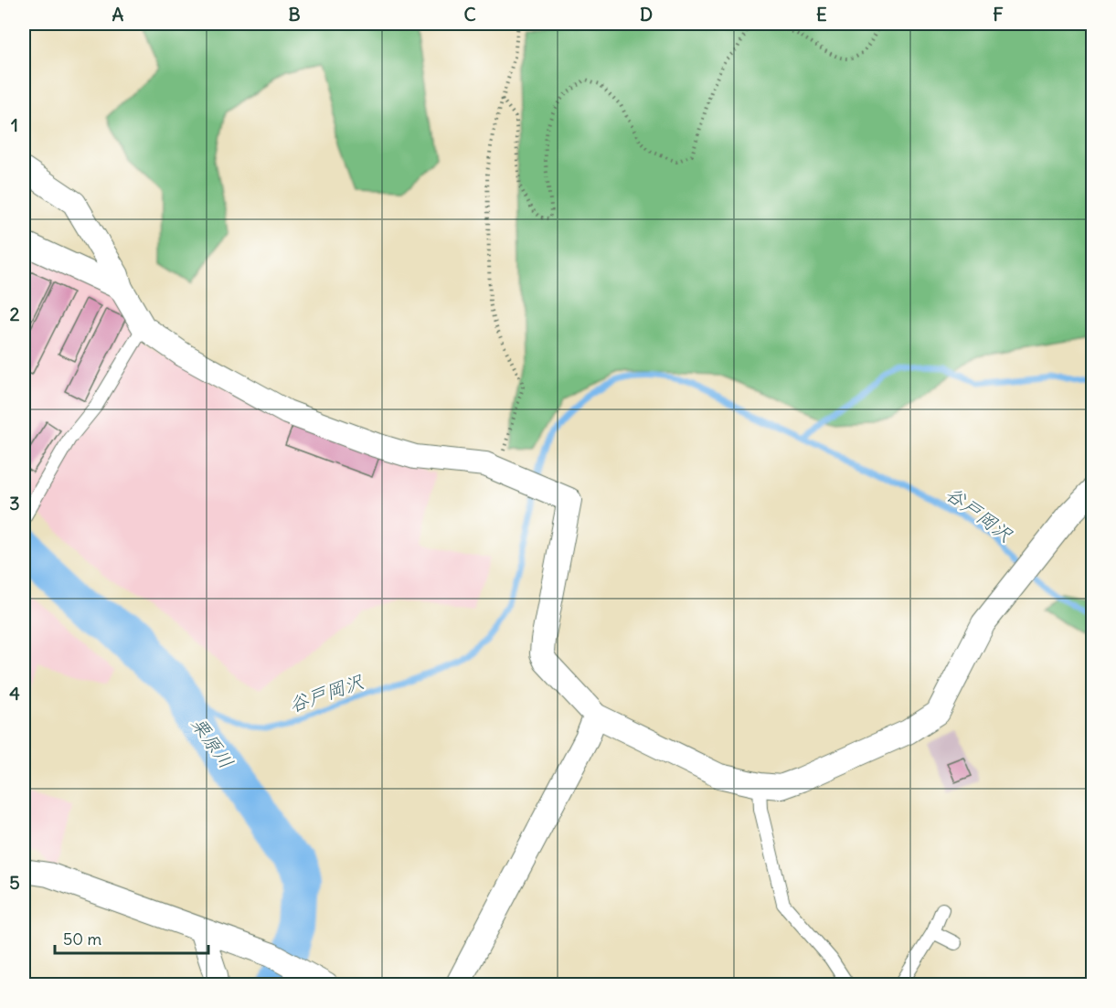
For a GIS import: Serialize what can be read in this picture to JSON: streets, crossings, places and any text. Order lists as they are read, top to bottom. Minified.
{"water":["谷戸岡沢","栗原川"],"scale_bar":"50 m","grid":{"columns":["A","B","C","D","E","F"],"rows":["1","2","3","4","5"]}}
